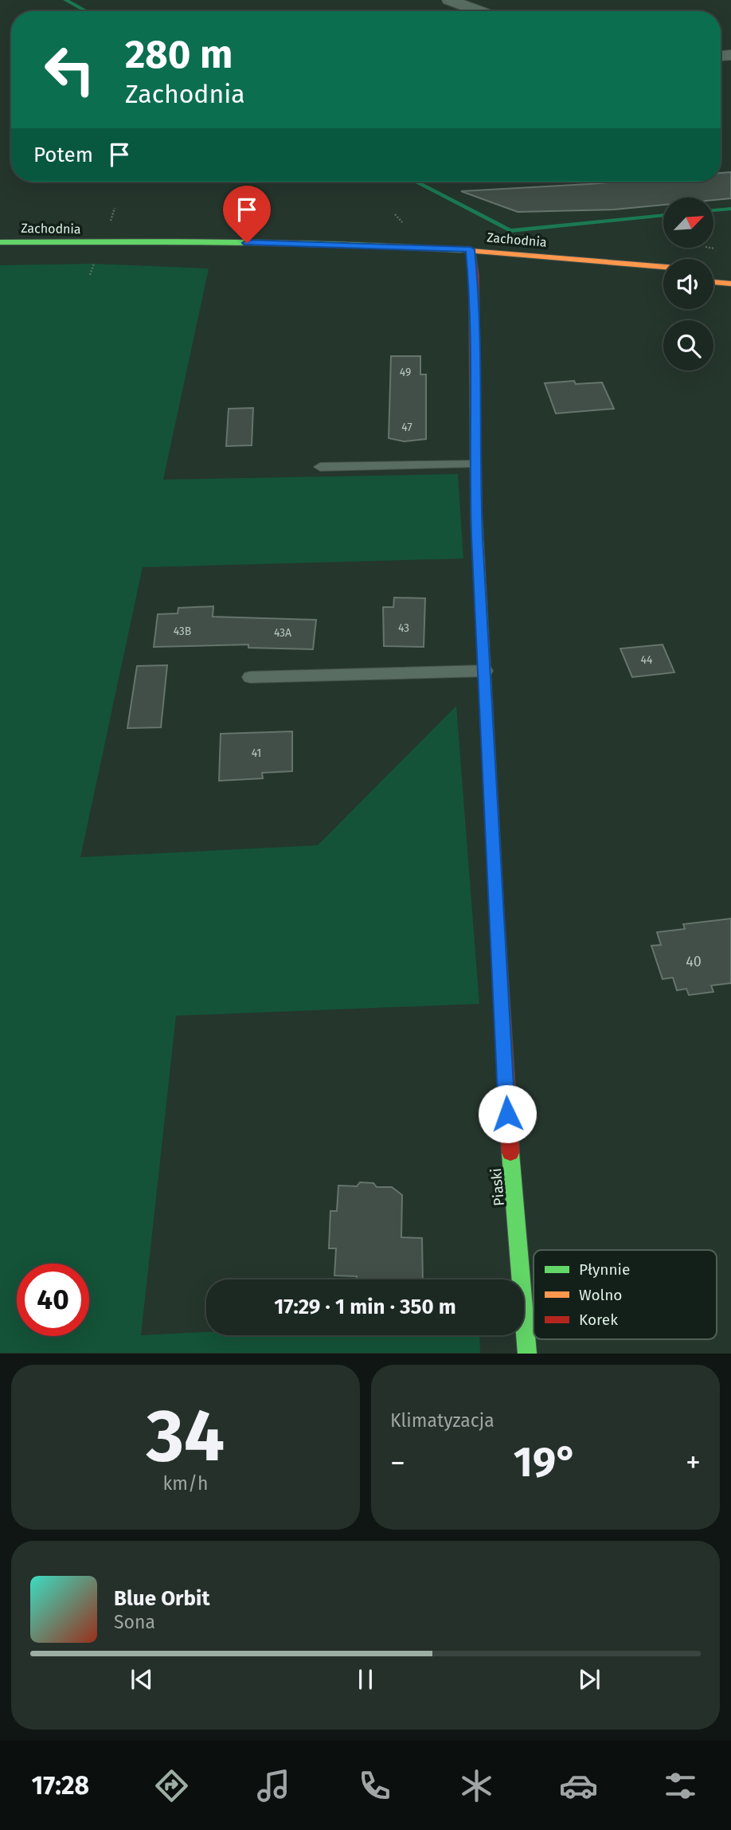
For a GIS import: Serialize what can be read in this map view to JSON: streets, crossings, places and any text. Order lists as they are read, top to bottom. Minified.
{"streets":{"street":["Zachodnia","Piaski"]},"crossings":[["Zachodnia","Piaski"]],"house_numbers":["49","47","43","43B","43A","44","41","40"],"legend":["Płynnie","Wolno","Korek"],"north":"top right","page":{"turn":["280 m","Zachodnia"],"then":"Potem","limit":"40","trip":"17:29 · 1 min · 350 m","tile":[["34","km/h"],"Klimatyzacja"],"heat":["−","19°","+"],"song":["Blue Orbit","Sona"],"tabs":"17:28"}}
